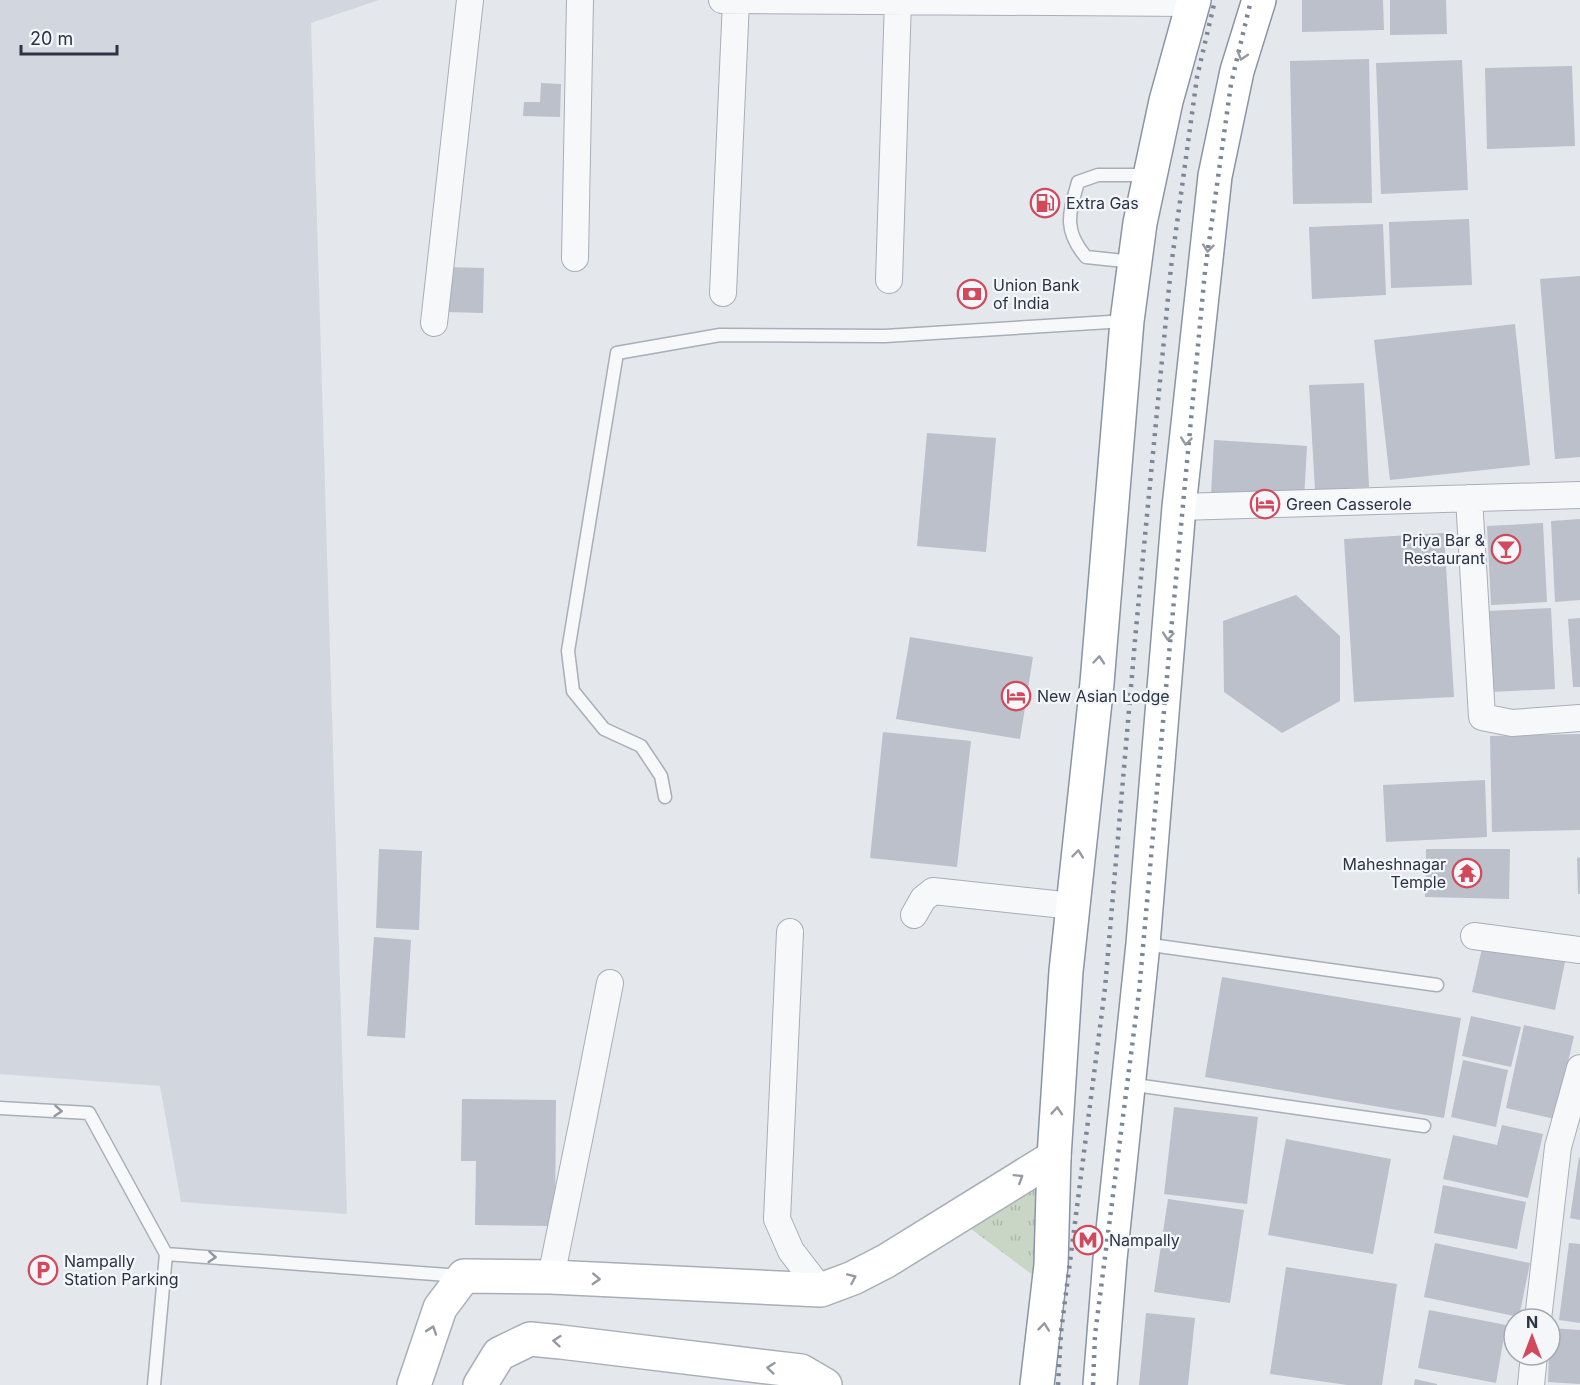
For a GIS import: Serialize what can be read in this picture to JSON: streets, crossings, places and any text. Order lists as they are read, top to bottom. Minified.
{"places":{"fuel station":["Extra Gas"],"bank":["Union Bank of India"],"hotel":["Green Casserole","New Asian Lodge"],"bar":["Priya Bar & Restaurant"],"temple":["Maheshnagar Temple"],"metro station":["Nampally"],"parking":["Nampally Station Parking"]},"scale_bar":"20 m","north":"top"}
